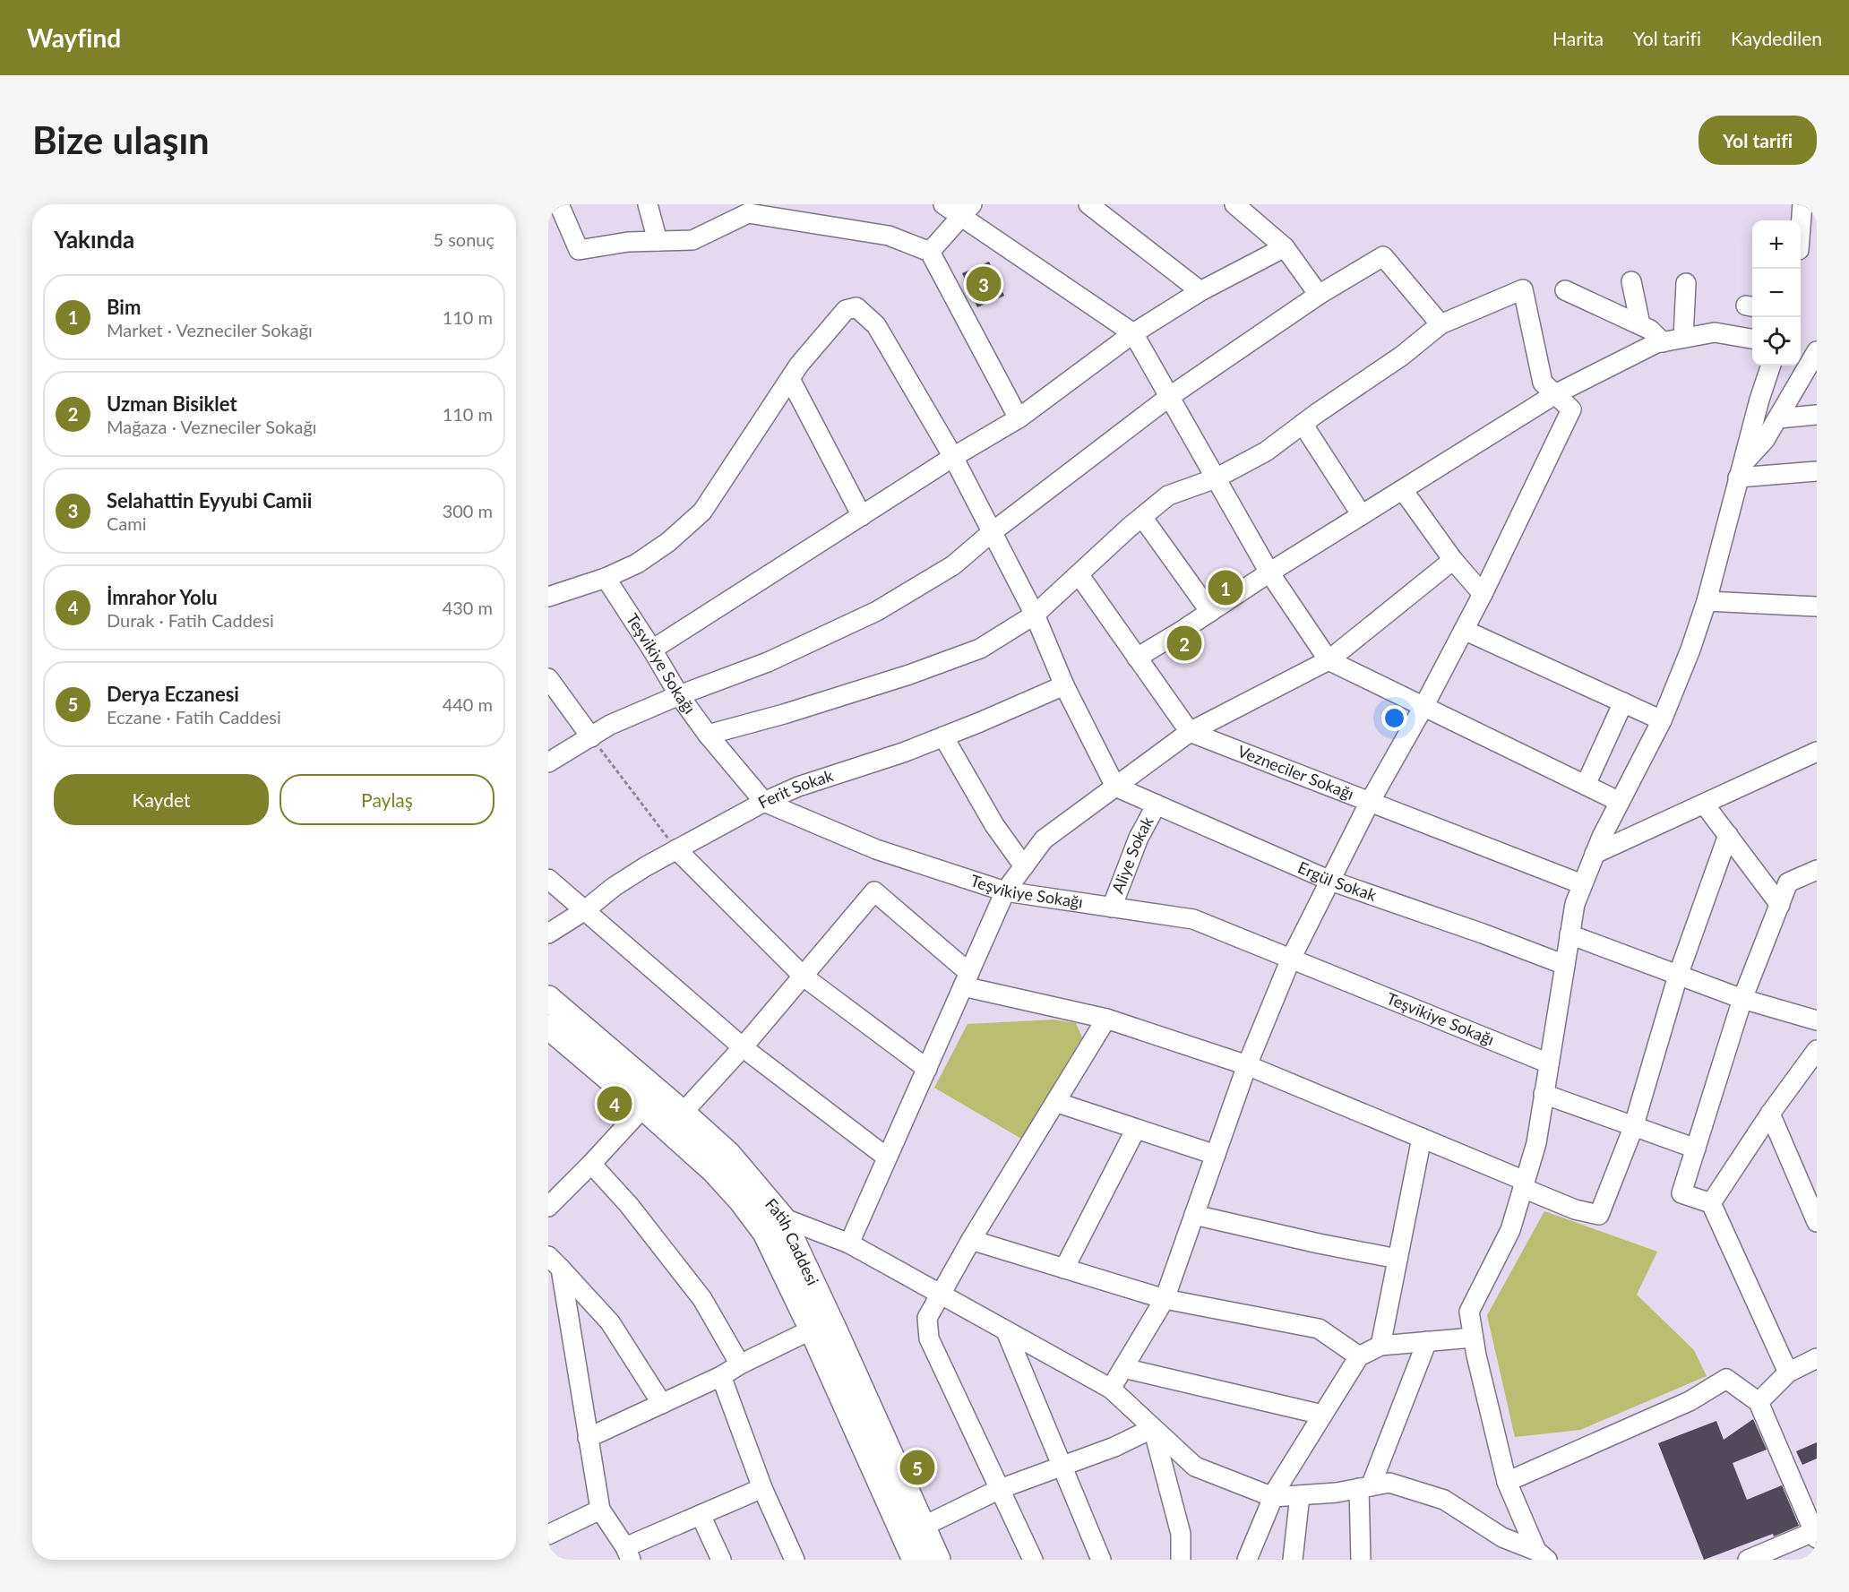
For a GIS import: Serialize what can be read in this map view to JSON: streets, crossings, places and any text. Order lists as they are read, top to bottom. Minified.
{"streets":{"main road":["Fatih Caddesi"],"street":["Teşvikiye Sokağı","Vezneciler Sokağı","Ferit Sokak","Aliye Sokak","Ergül Sokak"]},"crossings":[["Teşvikiye Sokağı","Ferit Sokak"],["Teşvikiye Sokağı","Aliye Sokak"],["Aliye Sokak","Ergül Sokak"]],"page":{"header":"Wayfind","nav":["Harita","Yol tarifi","Kaydedilen"],"buttons":["Yol tarifi",["Kaydet","Paylaş"]],"title":"Bize ulaşın","heading":["Yakında","5 sonuç"],"map_buttons":["+","−"],"pins":["3","1","2","4","5"],"list":[{"mark":"1","name":"Bim","note":"Market · Vezneciler Sokağı","value":"110 m"},{"mark":"2","name":"Uzman Bisiklet","note":"Mağaza · Vezneciler Sokağı","value":"110 m"},{"mark":"3","name":"Selahattin Eyyubi Camii","note":"Cami","value":"300 m"},{"mark":"4","name":"İmrahor Yolu","note":"Durak · Fatih Caddesi","value":"430 m"},{"mark":"5","name":"Derya Eczanesi","note":"Eczane · Fatih Caddesi","value":"440 m"}]}}
